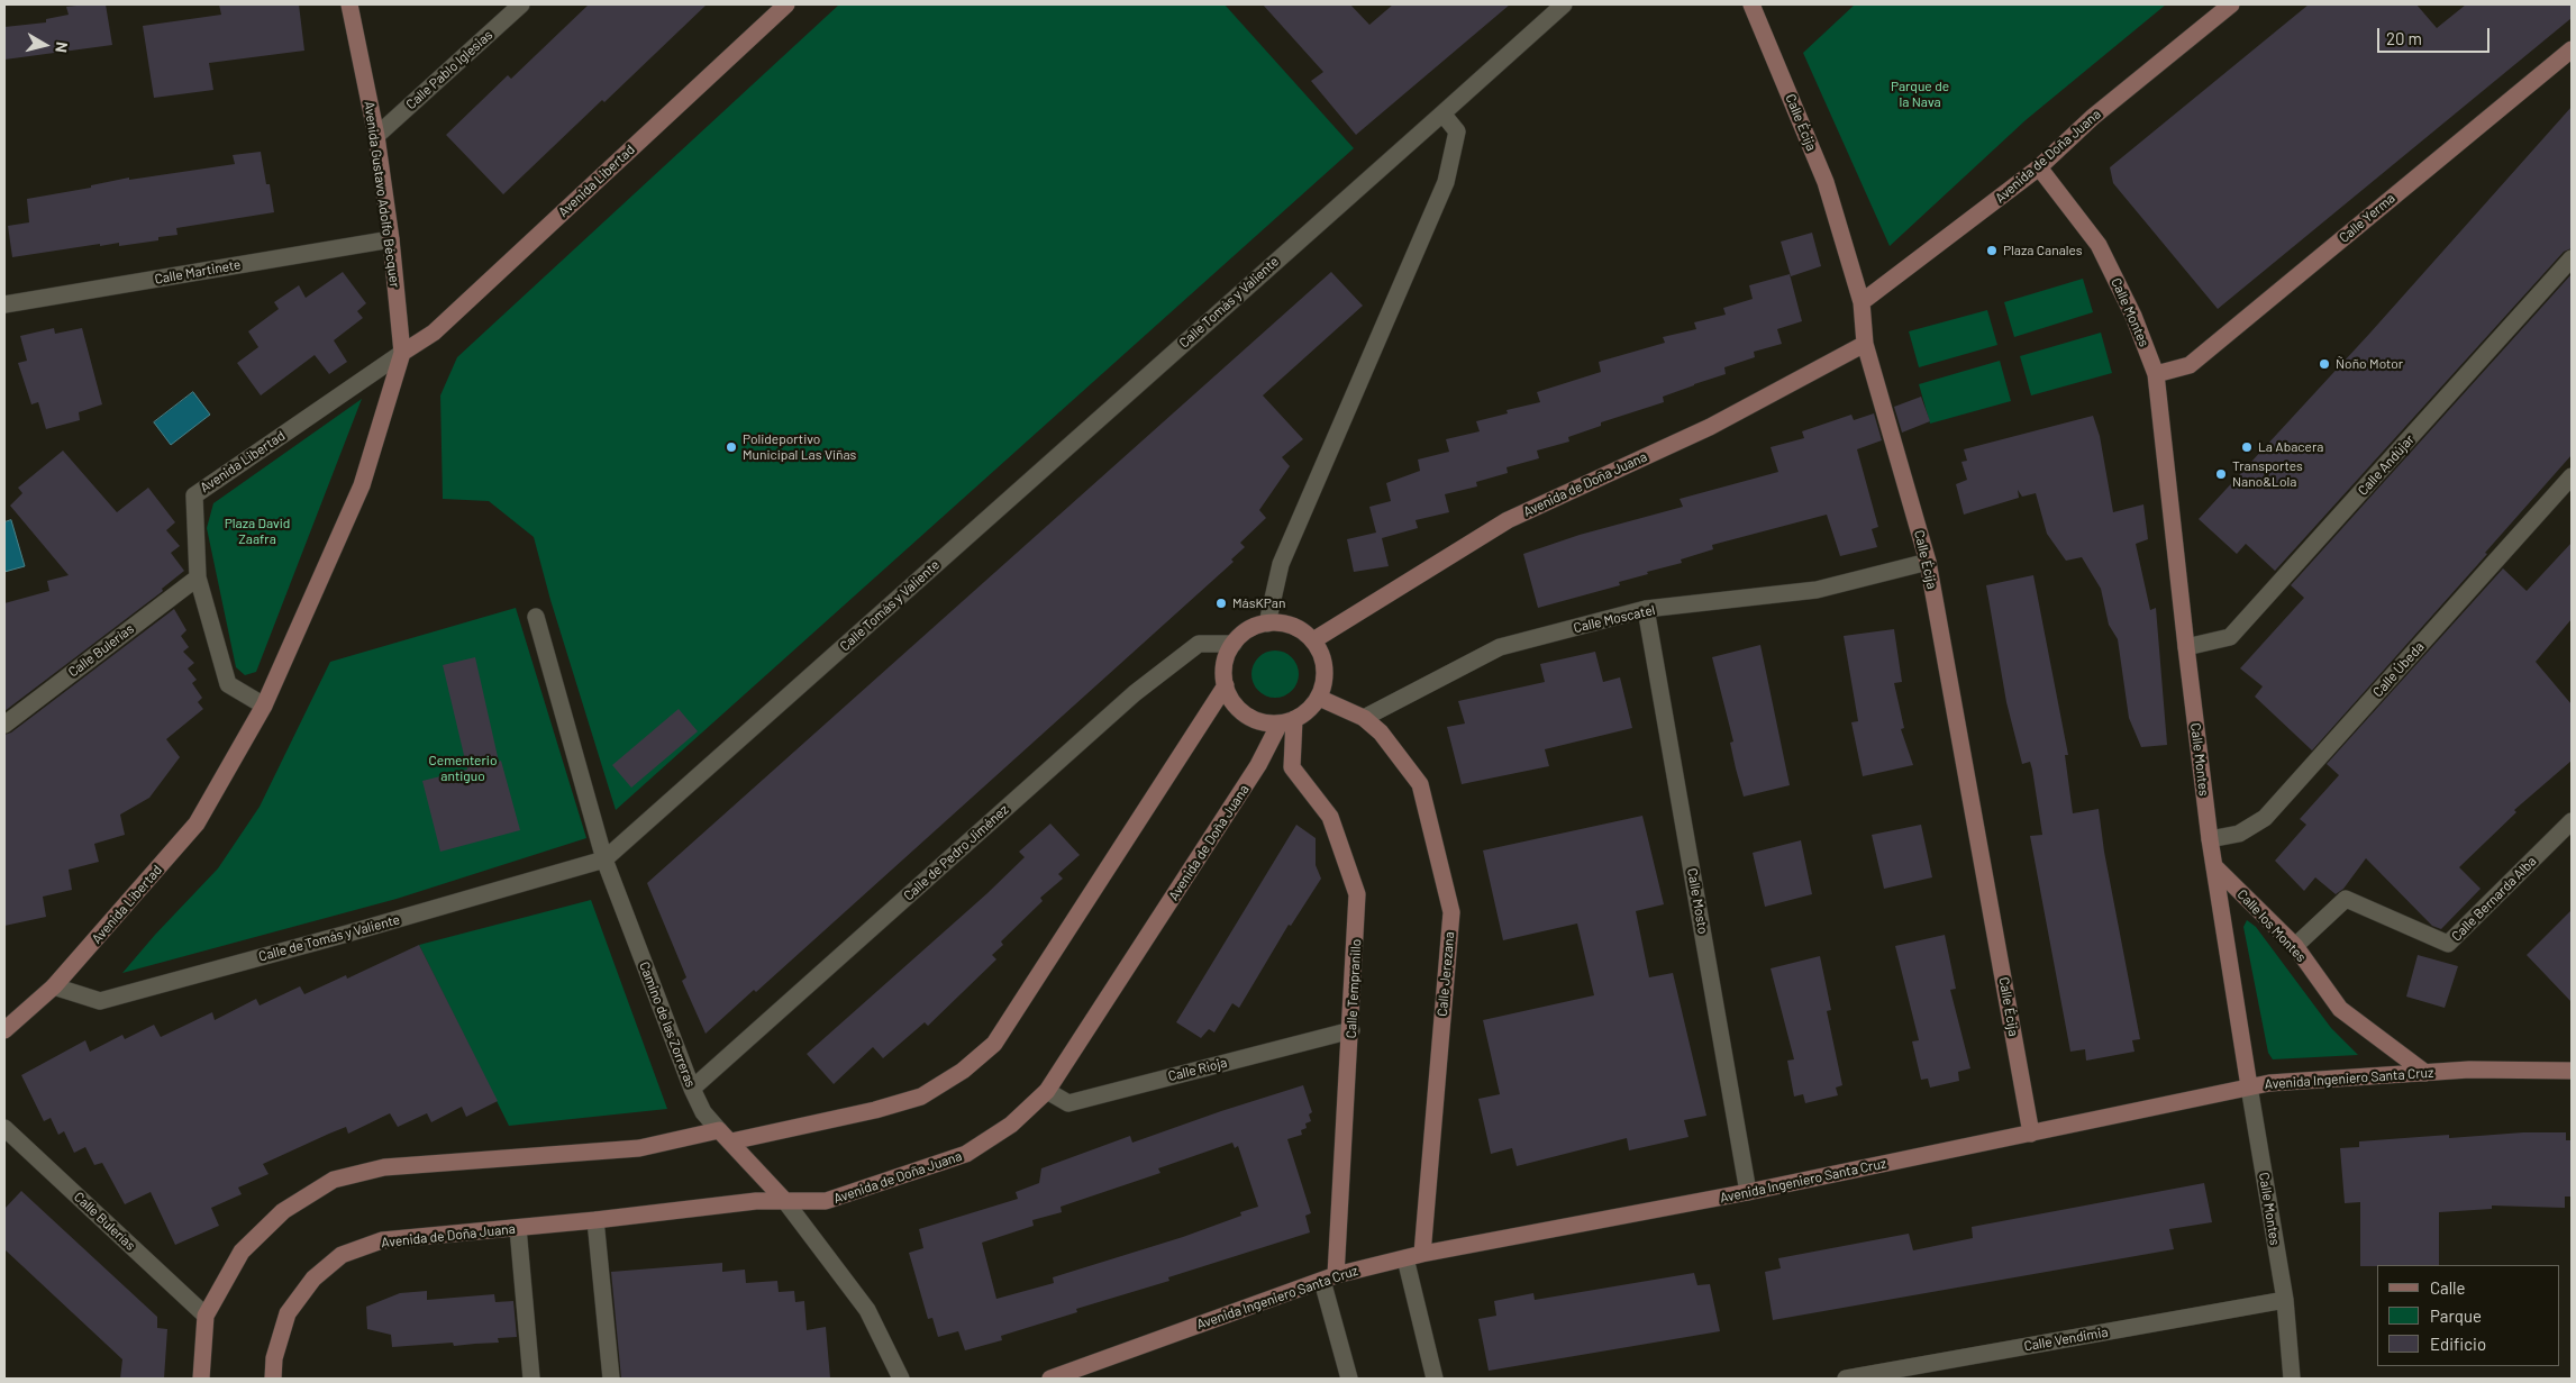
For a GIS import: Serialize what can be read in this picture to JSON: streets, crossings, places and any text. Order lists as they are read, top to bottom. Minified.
{"streets":{"street":["Calle Pablo Iglesias","Calle Écija","Avenida de Doña Juana","Avenida Libertad","Avenida Gustavo Adolfo Bécquer","Calle Yerma","Calle Martinete","Calle Tomás y Valiente","Calle Montes","Calle Andújar","Calle Moscatel","Calle Bulerías","Calle Úbeda","Calle de Pedro Jiménez","Calle Bernarda Alba","Calle Mosto","Calle los Montes","Calle de Tomás y Valiente","Calle Jerezana","Calle Tempranillo","Camino de las Zorreras","Calle Rioja","Avenida Ingeniero Santa Cruz","Calle Vendimia"]},"crossings":[["Calle Pablo Iglesias","Avenida Gustavo Adolfo Bécquer"],["Calle Écija","Avenida de Doña Juana"],["Calle Écija","Calle Moscatel"],["Calle Écija","Avenida Ingeniero Santa Cruz"],["Avenida de Doña Juana","Calle Montes"],["Avenida de Doña Juana","Calle de Pedro Jiménez"],["Avenida de Doña Juana","Calle Tempranillo"],["Avenida de Doña Juana","Camino de las Zorreras"],["Avenida de Doña Juana","Calle Rioja"],["Avenida Libertad","Avenida Gustavo Adolfo Bécquer"],["Avenida Libertad","Calle Bulerías"],["Avenida Libertad","Calle de Tomás y Valiente"],["Avenida Gustavo Adolfo Bécquer","Calle Martinete"],["Calle Yerma","Calle Montes"],["Calle Tomás y Valiente","Calle de Tomás y Valiente"],["Calle Tomás y Valiente","Camino de las Zorreras"],["Calle Montes","Calle Andújar"],["Calle Montes","Calle Úbeda"],["Calle Montes","Calle los Montes"],["Calle Montes","Avenida Ingeniero Santa Cruz"],["Calle Montes","Calle Vendimia"],["Calle Moscatel","Calle Mosto"],["Calle Moscatel","Calle Jerezana"],["Calle de Pedro Jiménez","Calle Tempranillo"],["Calle de Pedro Jiménez","Camino de las Zorreras"],["Calle Bernarda Alba","Calle los Montes"],["Calle Mosto","Avenida Ingeniero Santa Cruz"],["Calle los Montes","Avenida Ingeniero Santa Cruz"],["Calle de Tomás y Valiente","Camino de las Zorreras"],["Calle Jerezana","Avenida Ingeniero Santa Cruz"],["Calle Tempranillo","Calle Rioja"],["Calle Tempranillo","Avenida Ingeniero Santa Cruz"]],"parks":["Parque de la Nava","Plaza David Zaafra","Cementerio antiguo"],"places":["Plaza Canales","Ñoño Motor","Polideportivo Municipal Las Viñas","La Abacera","Transportes Nano&Lola","MásKPan"],"legend":["Calle","Parque","Edificio"],"scale_bar":"20 m","north":"right"}
